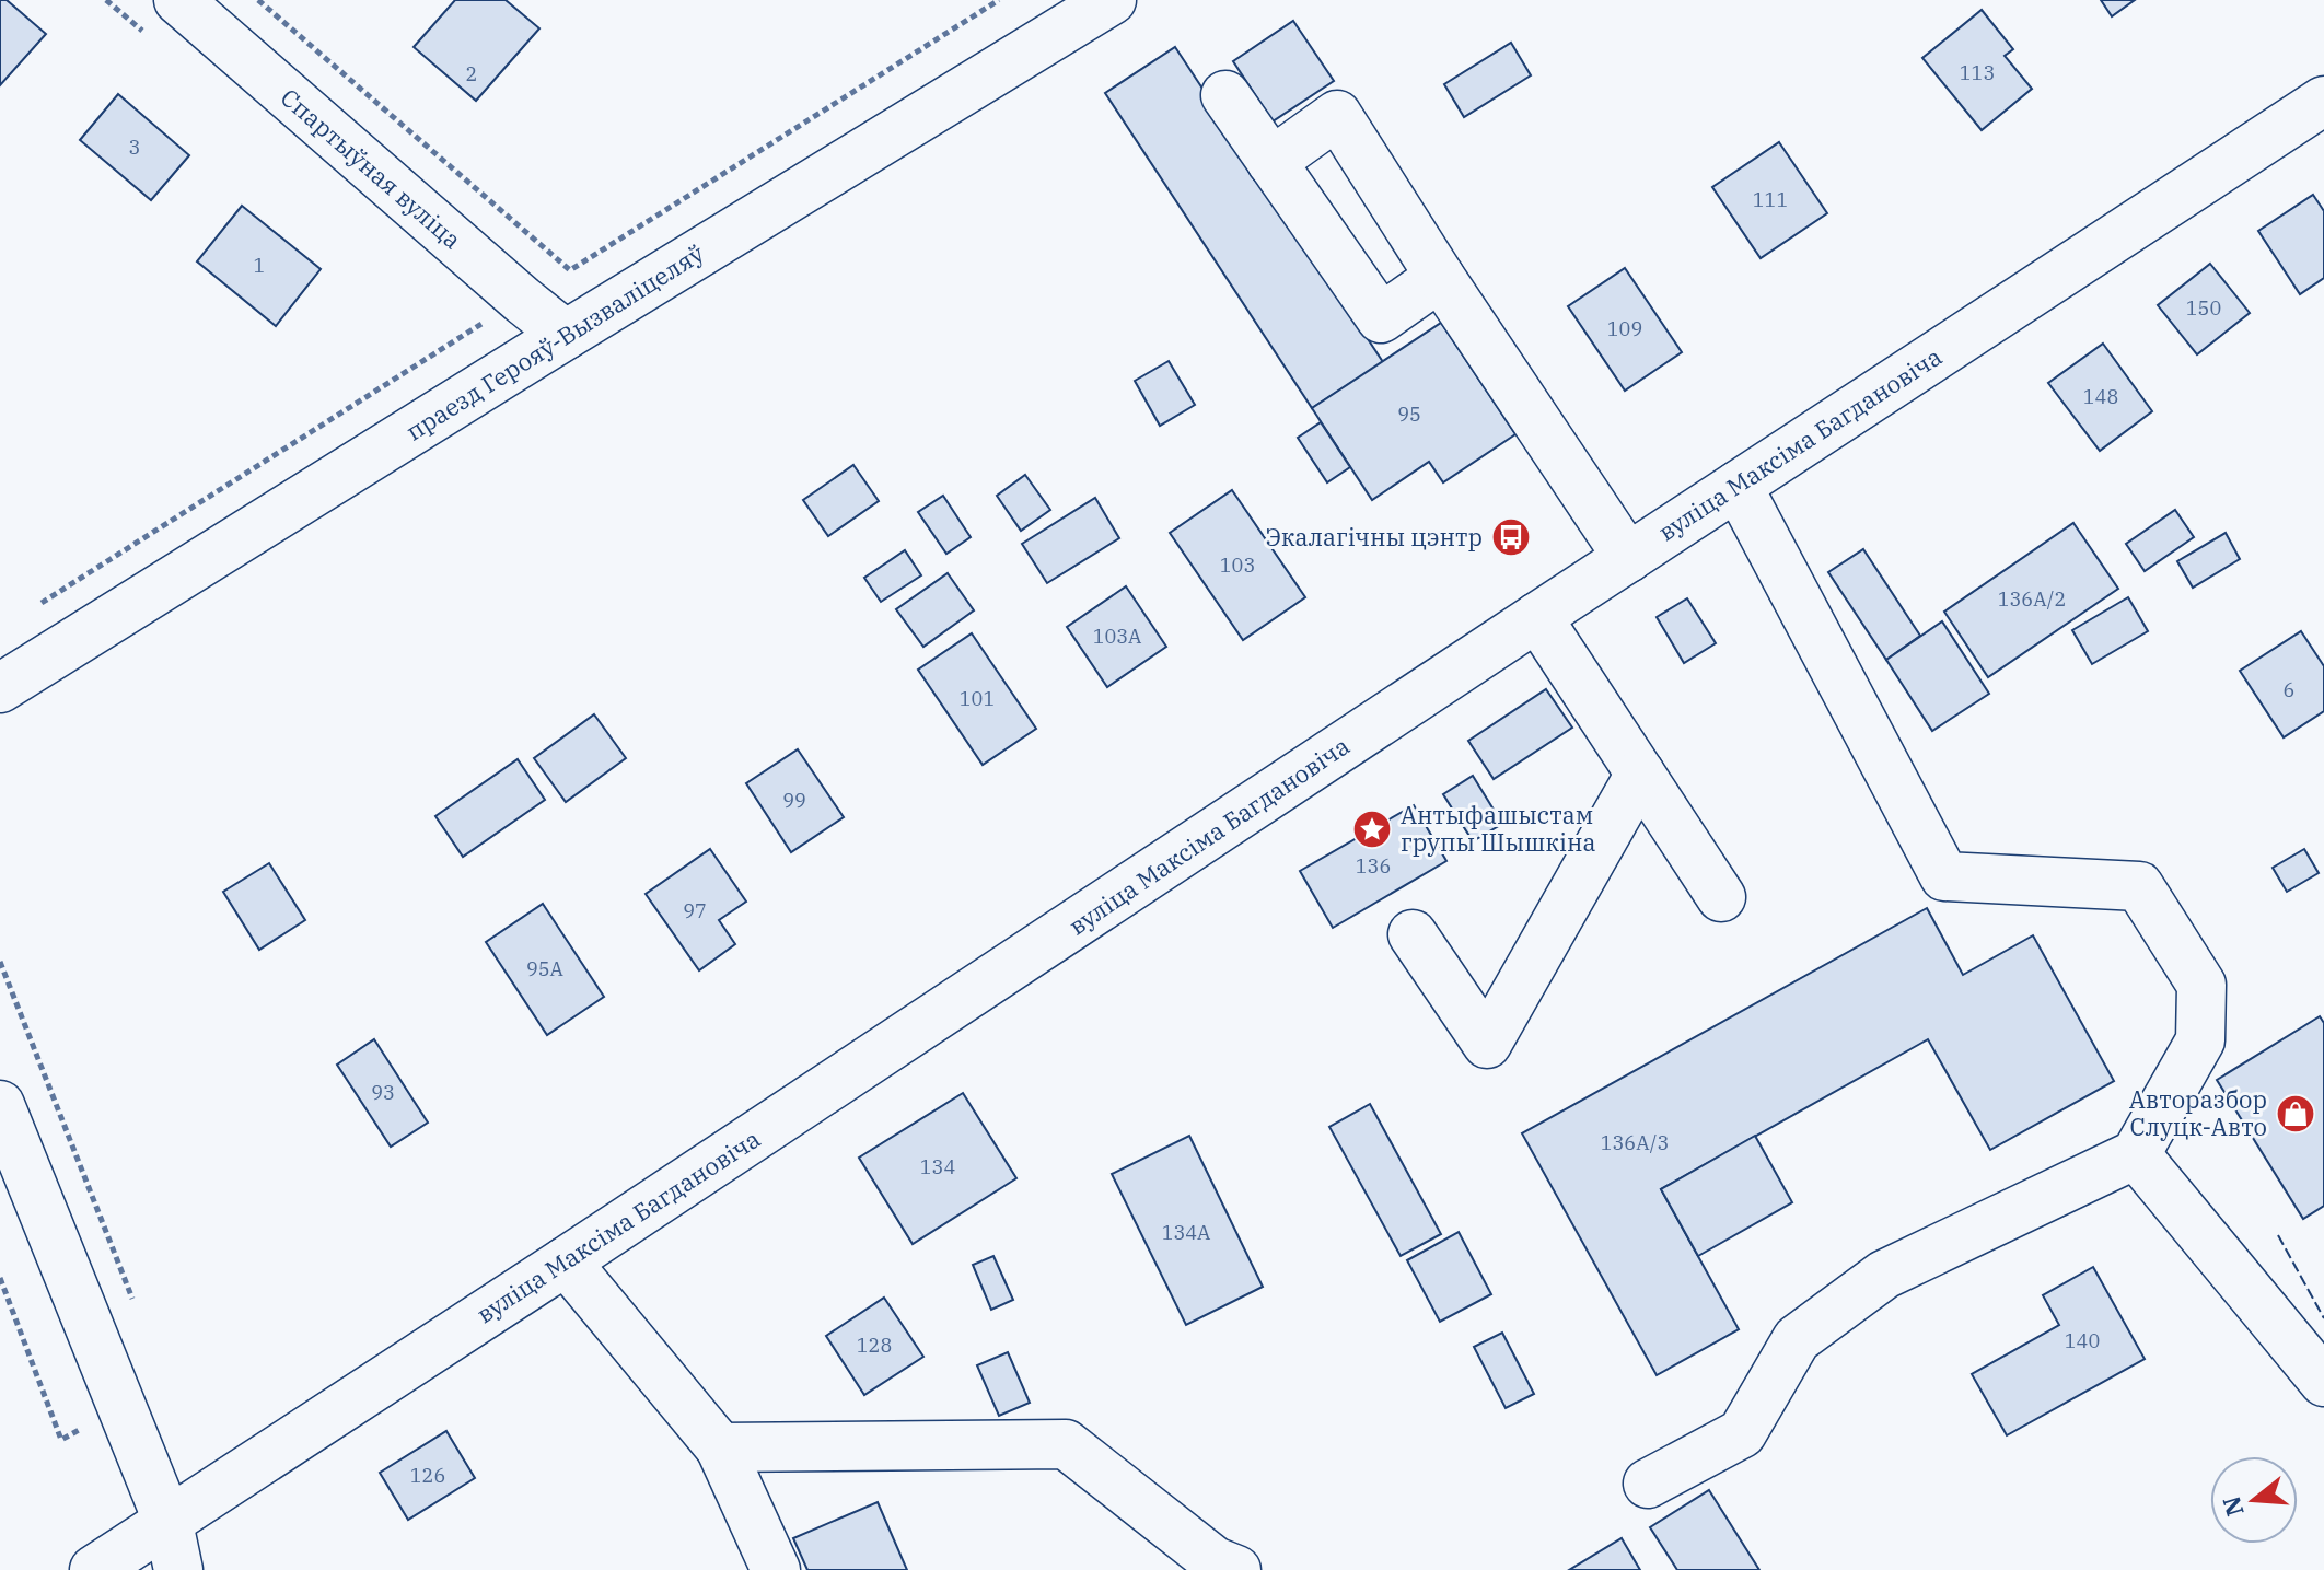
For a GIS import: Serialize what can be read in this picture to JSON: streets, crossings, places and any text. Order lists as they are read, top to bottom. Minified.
{"streets":{"main road":["Спартыўная вуліца","праезд Герояў-Вызваліцеляў","вуліца Максіма Багдановіча"]},"crossings":[["Спартыўная вуліца","праезд Герояў-Вызваліцеляў"]],"places":{"bus stop":["Экалагічны цэнтр"],"place":["Антыфашыстам групы Шышкіна"],"shop":["Авторазбор Слуцк-Авто"]},"house_numbers":["113","2","3","111","1","150","109","148","95","103","136А/2","103А","6","101","99","136","97","95А","93","136А/3","134","134А","140","128","126"],"north":"left"}
